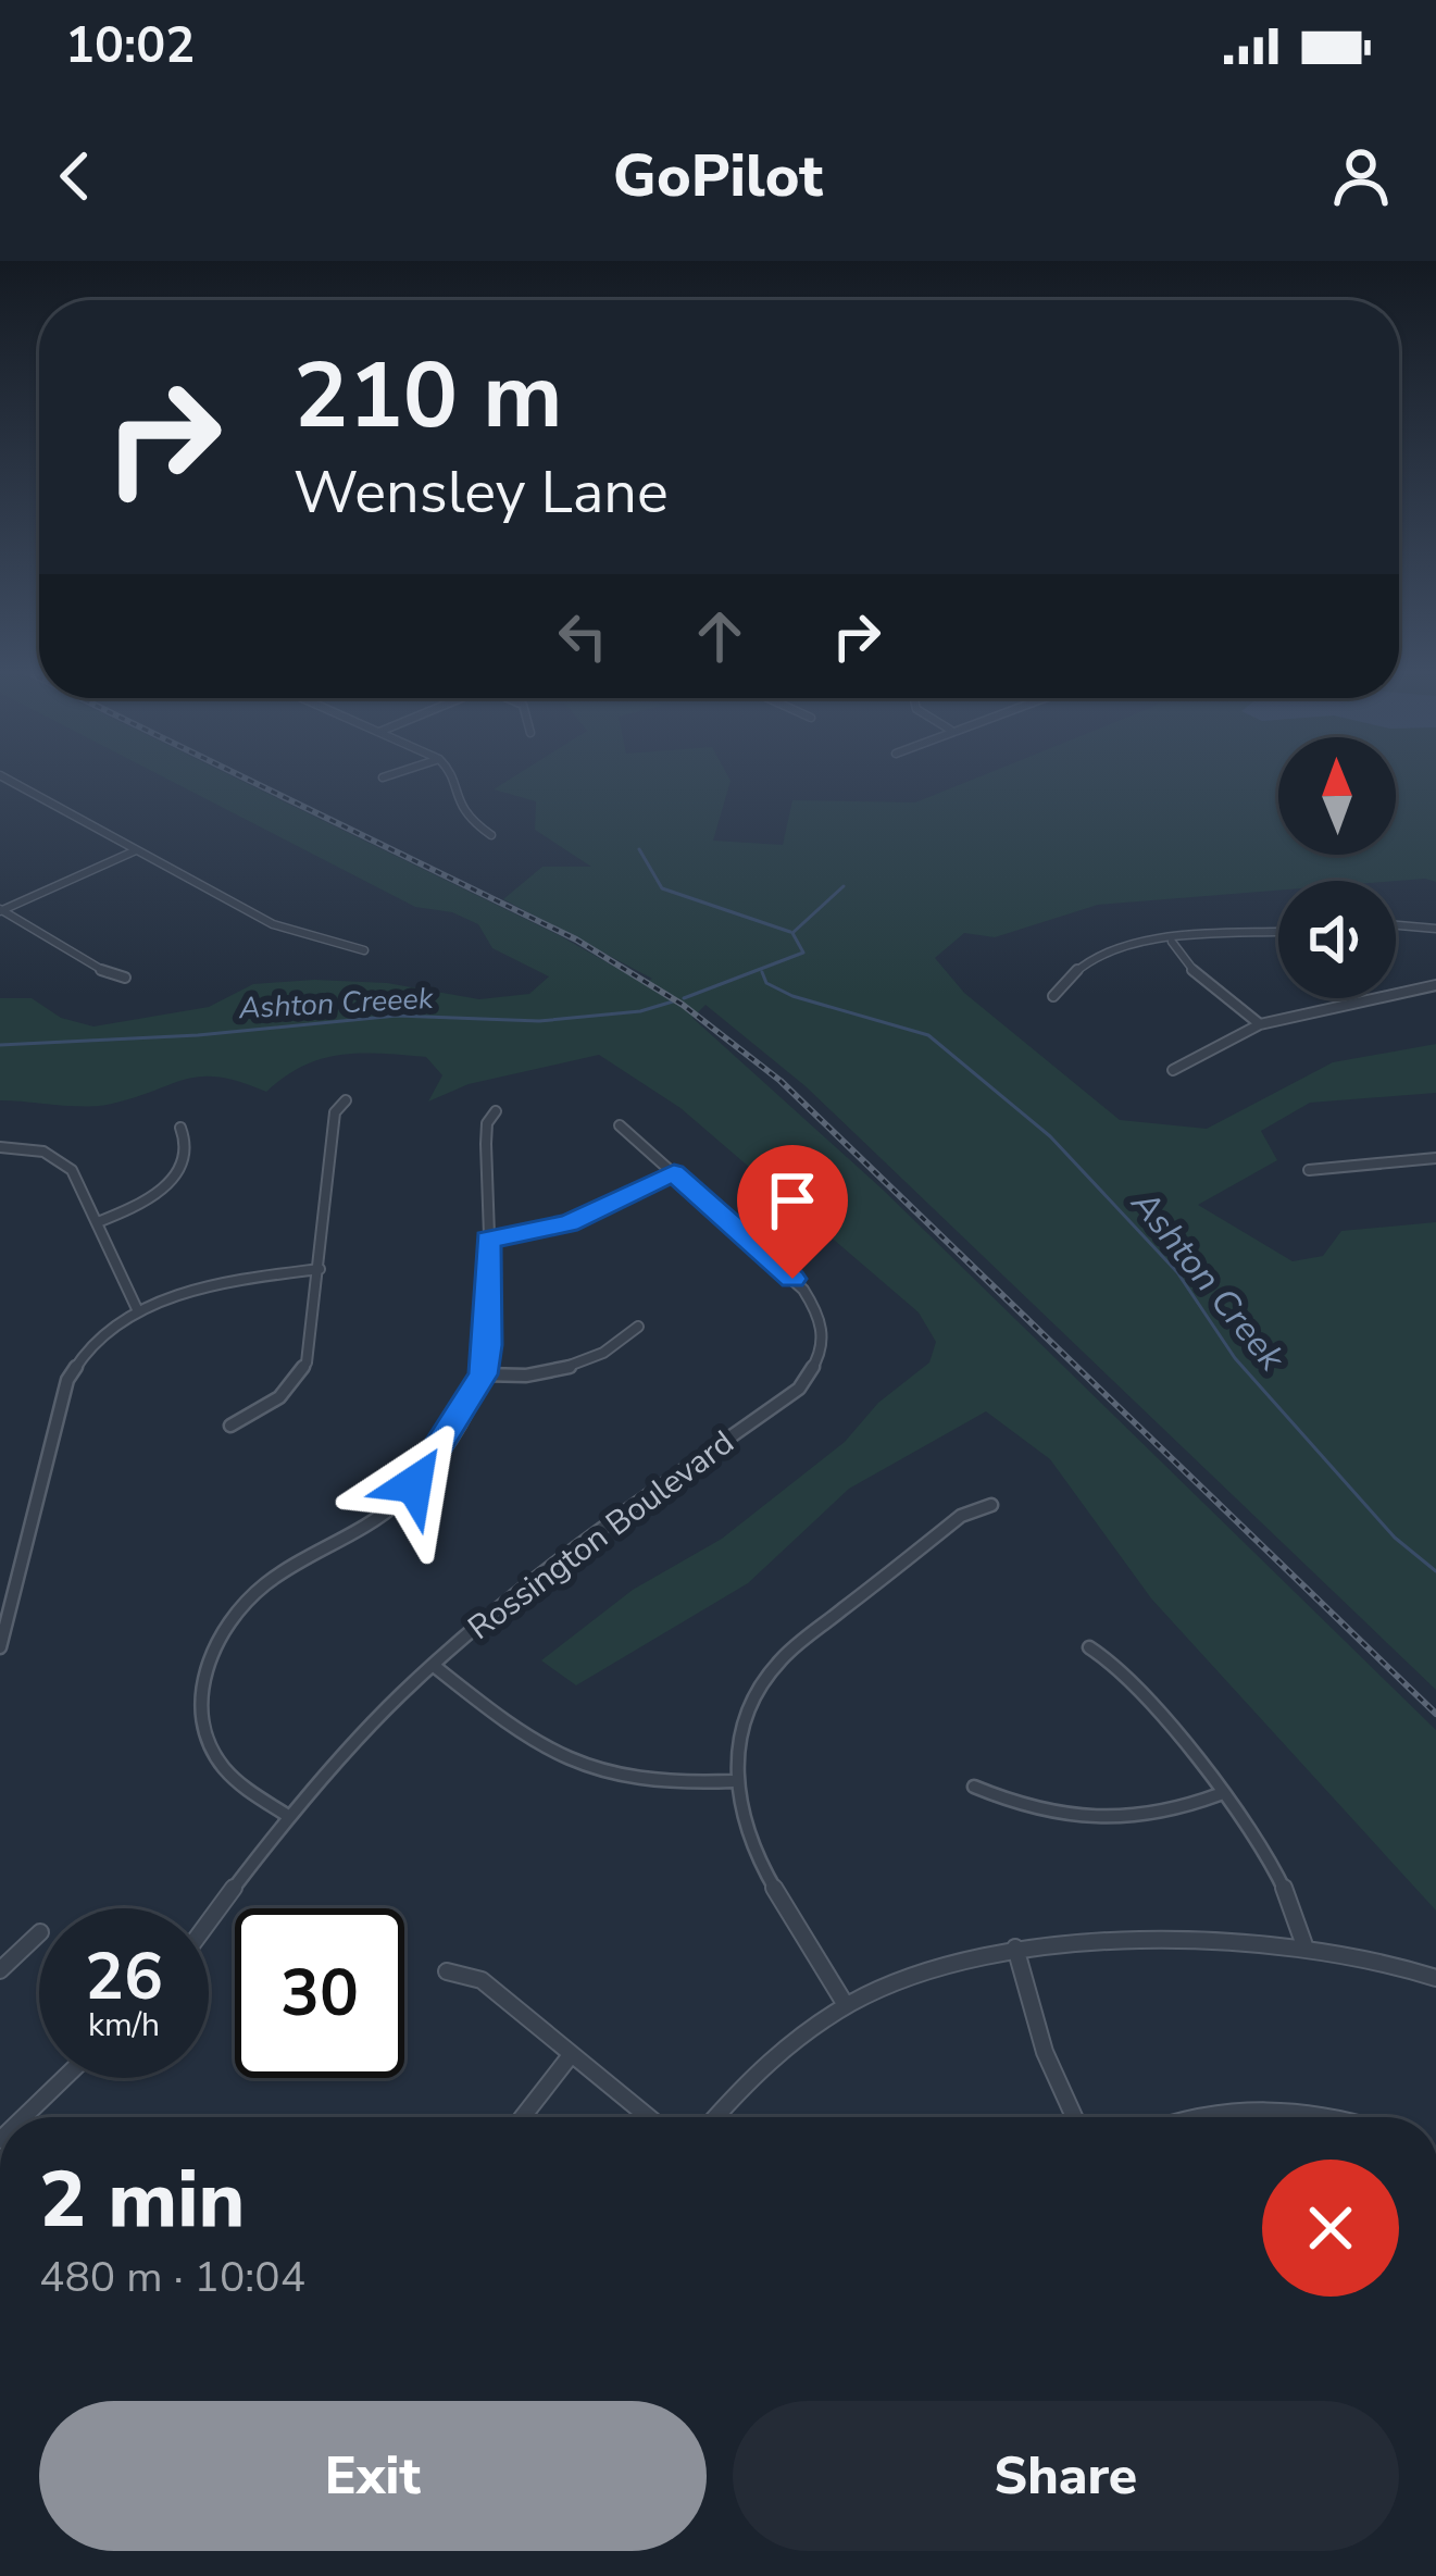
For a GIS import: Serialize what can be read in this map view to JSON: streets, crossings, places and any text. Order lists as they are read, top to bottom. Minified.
{"streets":{"street":["Rossington Boulevard"]},"water":["Ashton Creeek","Ashton Creek"],"north":"top","page":{"status":"10:02","header":"GoPilot","turn":["210 m","Wensley Lane"],"speed":"26 km/h","limit":"30","heading":["2 min","480 m · 10:04"],"buttons":["Exit","Share"]}}
